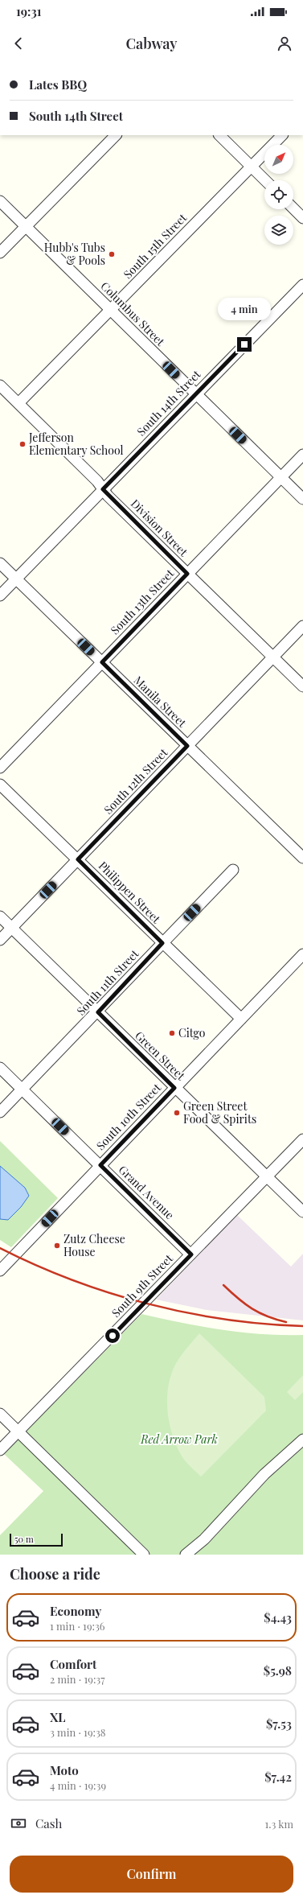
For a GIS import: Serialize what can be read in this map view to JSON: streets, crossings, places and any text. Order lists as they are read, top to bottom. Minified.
{"streets":{"street":["South 15th Street","Columbus Street","South 14th Street","Division Street","South 13th Street","Manila Street","South 12th Street","Philippen Street","South 11th Street","Green Street","South 10th Street","Grand Avenue","South 9th Street"]},"crossings":[["South 15th Street","Columbus Street"],["South 15th Street","Division Street"],["Columbus Street","South 14th Street"],["Columbus Street","South 13th Street"],["South 14th Street","Division Street"],["South 14th Street","Manila Street"],["Division Street","South 13th Street"],["Division Street","South 12th Street"],["South 13th Street","Manila Street"],["Manila Street","South 12th Street"],["South 12th Street","Philippen Street"],["South 12th Street","Green Street"],["Philippen Street","South 11th Street"],["Philippen Street","South 10th Street"],["South 11th Street","Green Street"],["South 11th Street","Grand Avenue"],["Green Street","South 10th Street"],["Green Street","South 9th Street"],["South 10th Street","Grand Avenue"],["Grand Avenue","South 9th Street"]],"parks":["Red Arrow Park"],"places":["Hubb's Tubs & Pools","Jefferson Elementary School","Citgo","Green Street Food & Spirits","Zutz Cheese House"],"scale_bar":"50 m","north":"top right","page":{"status":"19:31","header":"Cabway","banner":["Lates BBQ","South 14th Street"],"bubble":"4 min","scale":"50 m","heading":"Choose a ride","list":[{"name":"Economy","note":"1 min · 19:36","value":"$4.43"},{"name":"Comfort","note":"2 min · 19:37","value":"$5.98"},{"name":"XL","note":"3 min · 19:38","value":"$7.53"},{"name":"Moto","note":"4 min · 19:39","value":"$7.42"}],"pay":["Cash","1.3 km"],"buttons":"Confirm"}}
